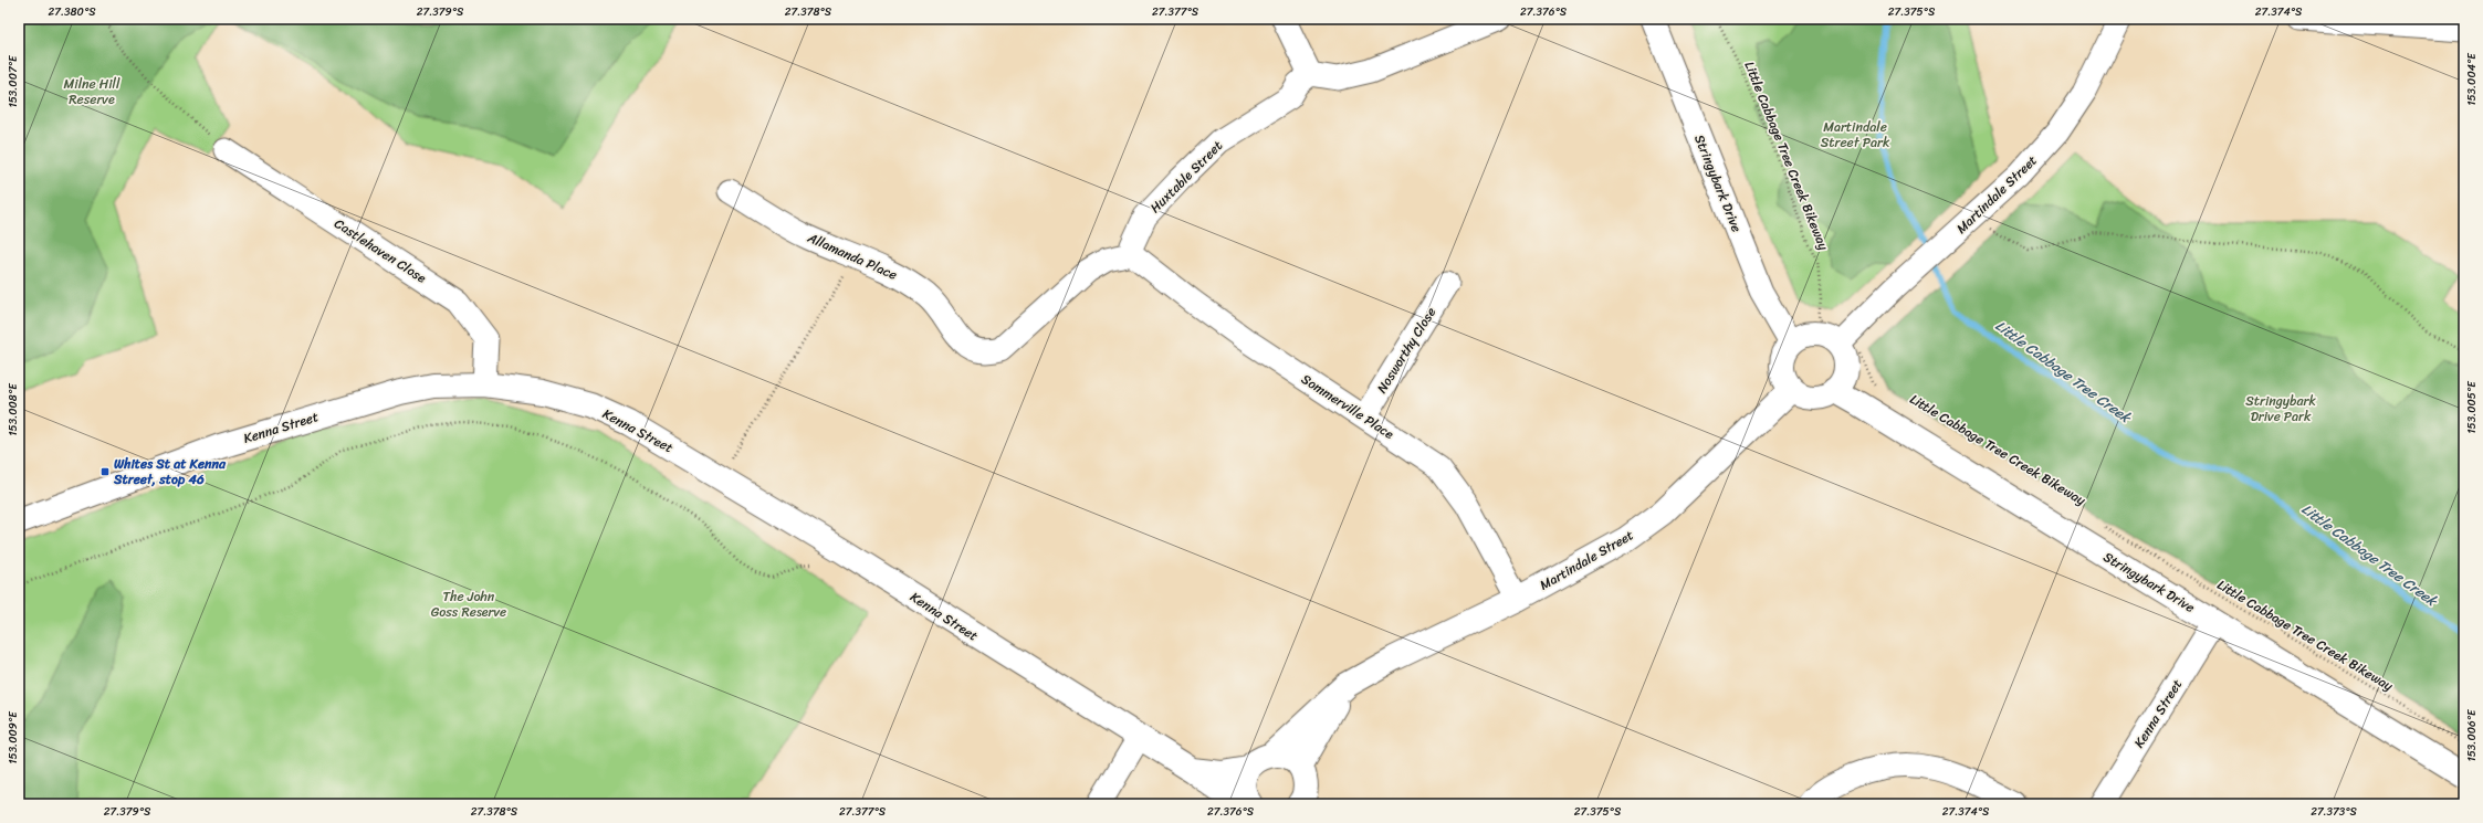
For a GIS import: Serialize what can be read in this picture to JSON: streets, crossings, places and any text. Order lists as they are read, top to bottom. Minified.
{"streets":{"street":["Huxtable Street","Stringybark Drive","Martindale Street","Castlehaven Close","Allamanda Place","Nosworthy Close","Sommerville Place","Kenna Street"],"path":["Little Cabbage Tree Creek Bikeway"]},"crossings":[["Little Cabbage Tree Creek Bikeway","Stringybark Drive"],["Little Cabbage Tree Creek Bikeway","Martindale Street"],["Huxtable Street","Allamanda Place"],["Huxtable Street","Sommerville Place"],["Stringybark Drive","Martindale Street"],["Stringybark Drive","Kenna Street"],["Martindale Street","Sommerville Place"],["Martindale Street","Kenna Street"],["Castlehaven Close","Kenna Street"],["Allamanda Place","Sommerville Place"],["Nosworthy Close","Sommerville Place"]],"water":["Little Cabbage Tree Creek"],"parks":["Milne Hill Reserve","Martindale Street Park","Stringybark Drive Park","The John Goss Reserve"],"places":{"transit":["Whites St at Kenna Street, stop 46"]},"coordinates":["27.380°S","27.379°S","27.378°S","27.377°S","27.376°S","27.375°S","27.374°S","153.004°E","153.007°E","153.005°E","153.008°E","153.006°E","153.009°E","27.373°S"]}
